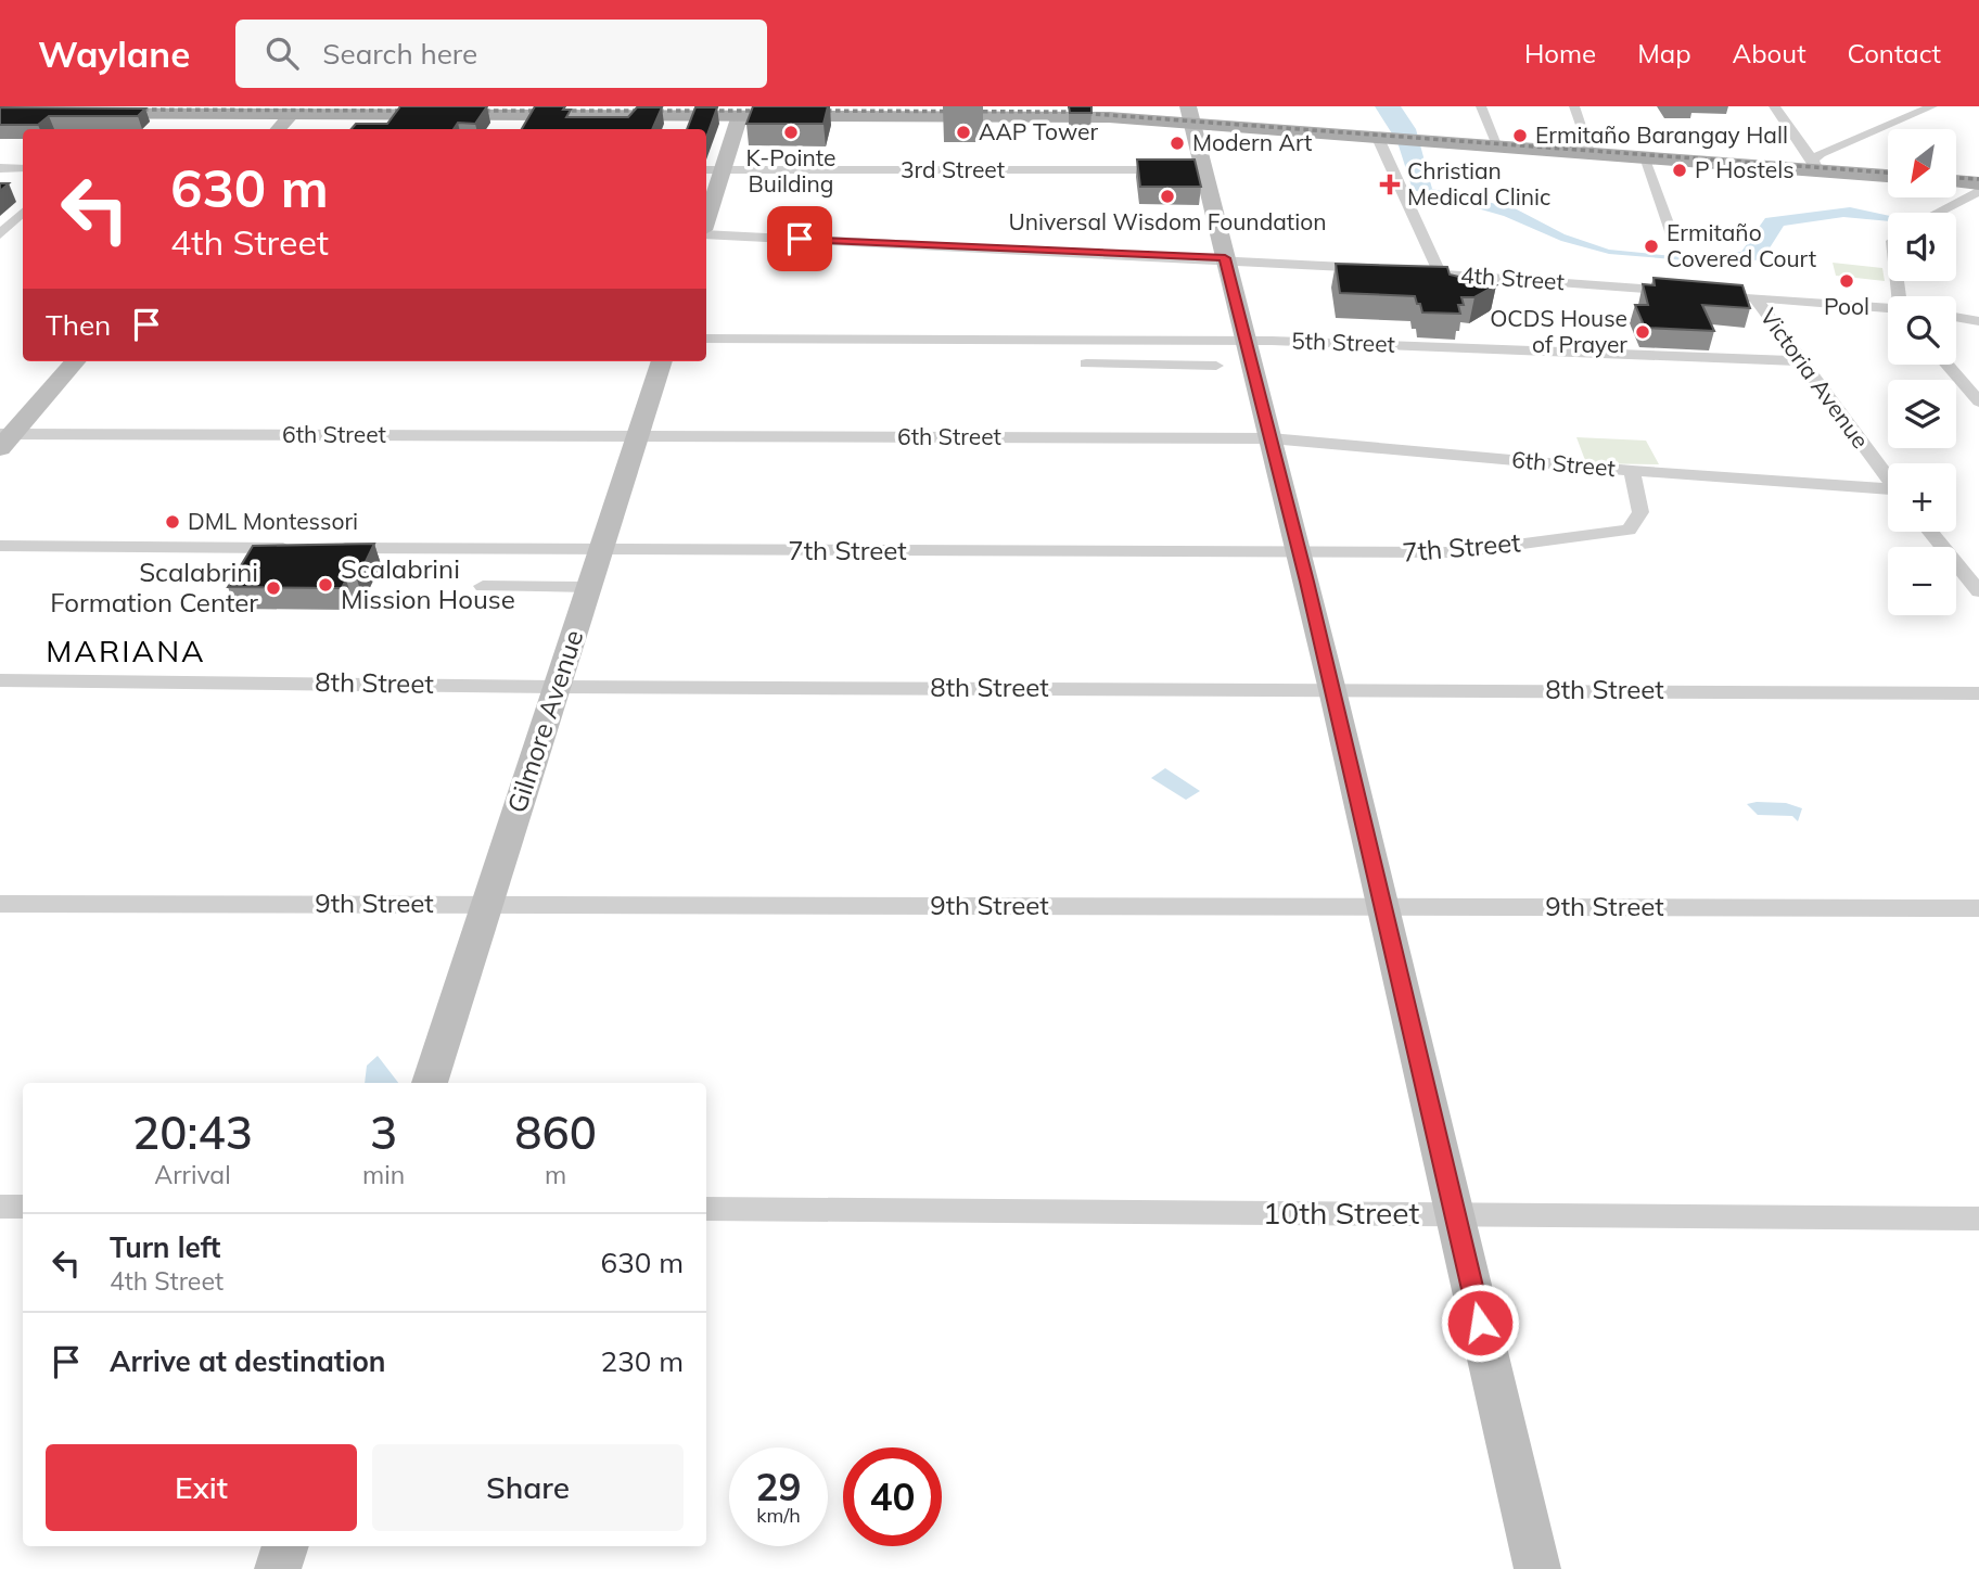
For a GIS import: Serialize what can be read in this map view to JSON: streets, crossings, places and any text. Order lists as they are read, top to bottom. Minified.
{"streets":{"street":["3rd Street","4th Street","5th Street","Victoria Avenue","6th Street","7th Street","8th Street","Gilmore Avenue","9th Street","10th Street"]},"crossings":[["4th Street","Victoria Avenue"],["5th Street","Victoria Avenue"],["6th Street","7th Street"],["6th Street","Gilmore Avenue"],["7th Street","Gilmore Avenue"],["8th Street","Gilmore Avenue"],["Gilmore Avenue","9th Street"]],"districts":["MARIANA"],"places":{"other":["K-Pointe Building","AAP Tower","Ermitaño Barangay Hall","Modern Art","P Hostels","Universal Wisdom Foundation","Ermitaño Covered Court","Pool","OCDS House of Prayer","DML Montessori","Scalabrini Mission House","Scalabrini Formation Center"],"health":["Christian Medical Clinic"]},"north":"bottom left","page":{"header":"Waylane","search":"Search here","nav":["Home","Map","About","Contact"],"map_buttons":["+","−"],"turn":["630 m","4th Street"],"then":"Then","eta":["20:43","Arrival","3","min","860","m"],"list":[{"name":"Turn left","note":"4th Street","value":"630 m"},{"name":"Arrive at destination","value":"230 m"}],"buttons":["Exit","Share"],"speed":"29 km/h","limit":"40"}}
